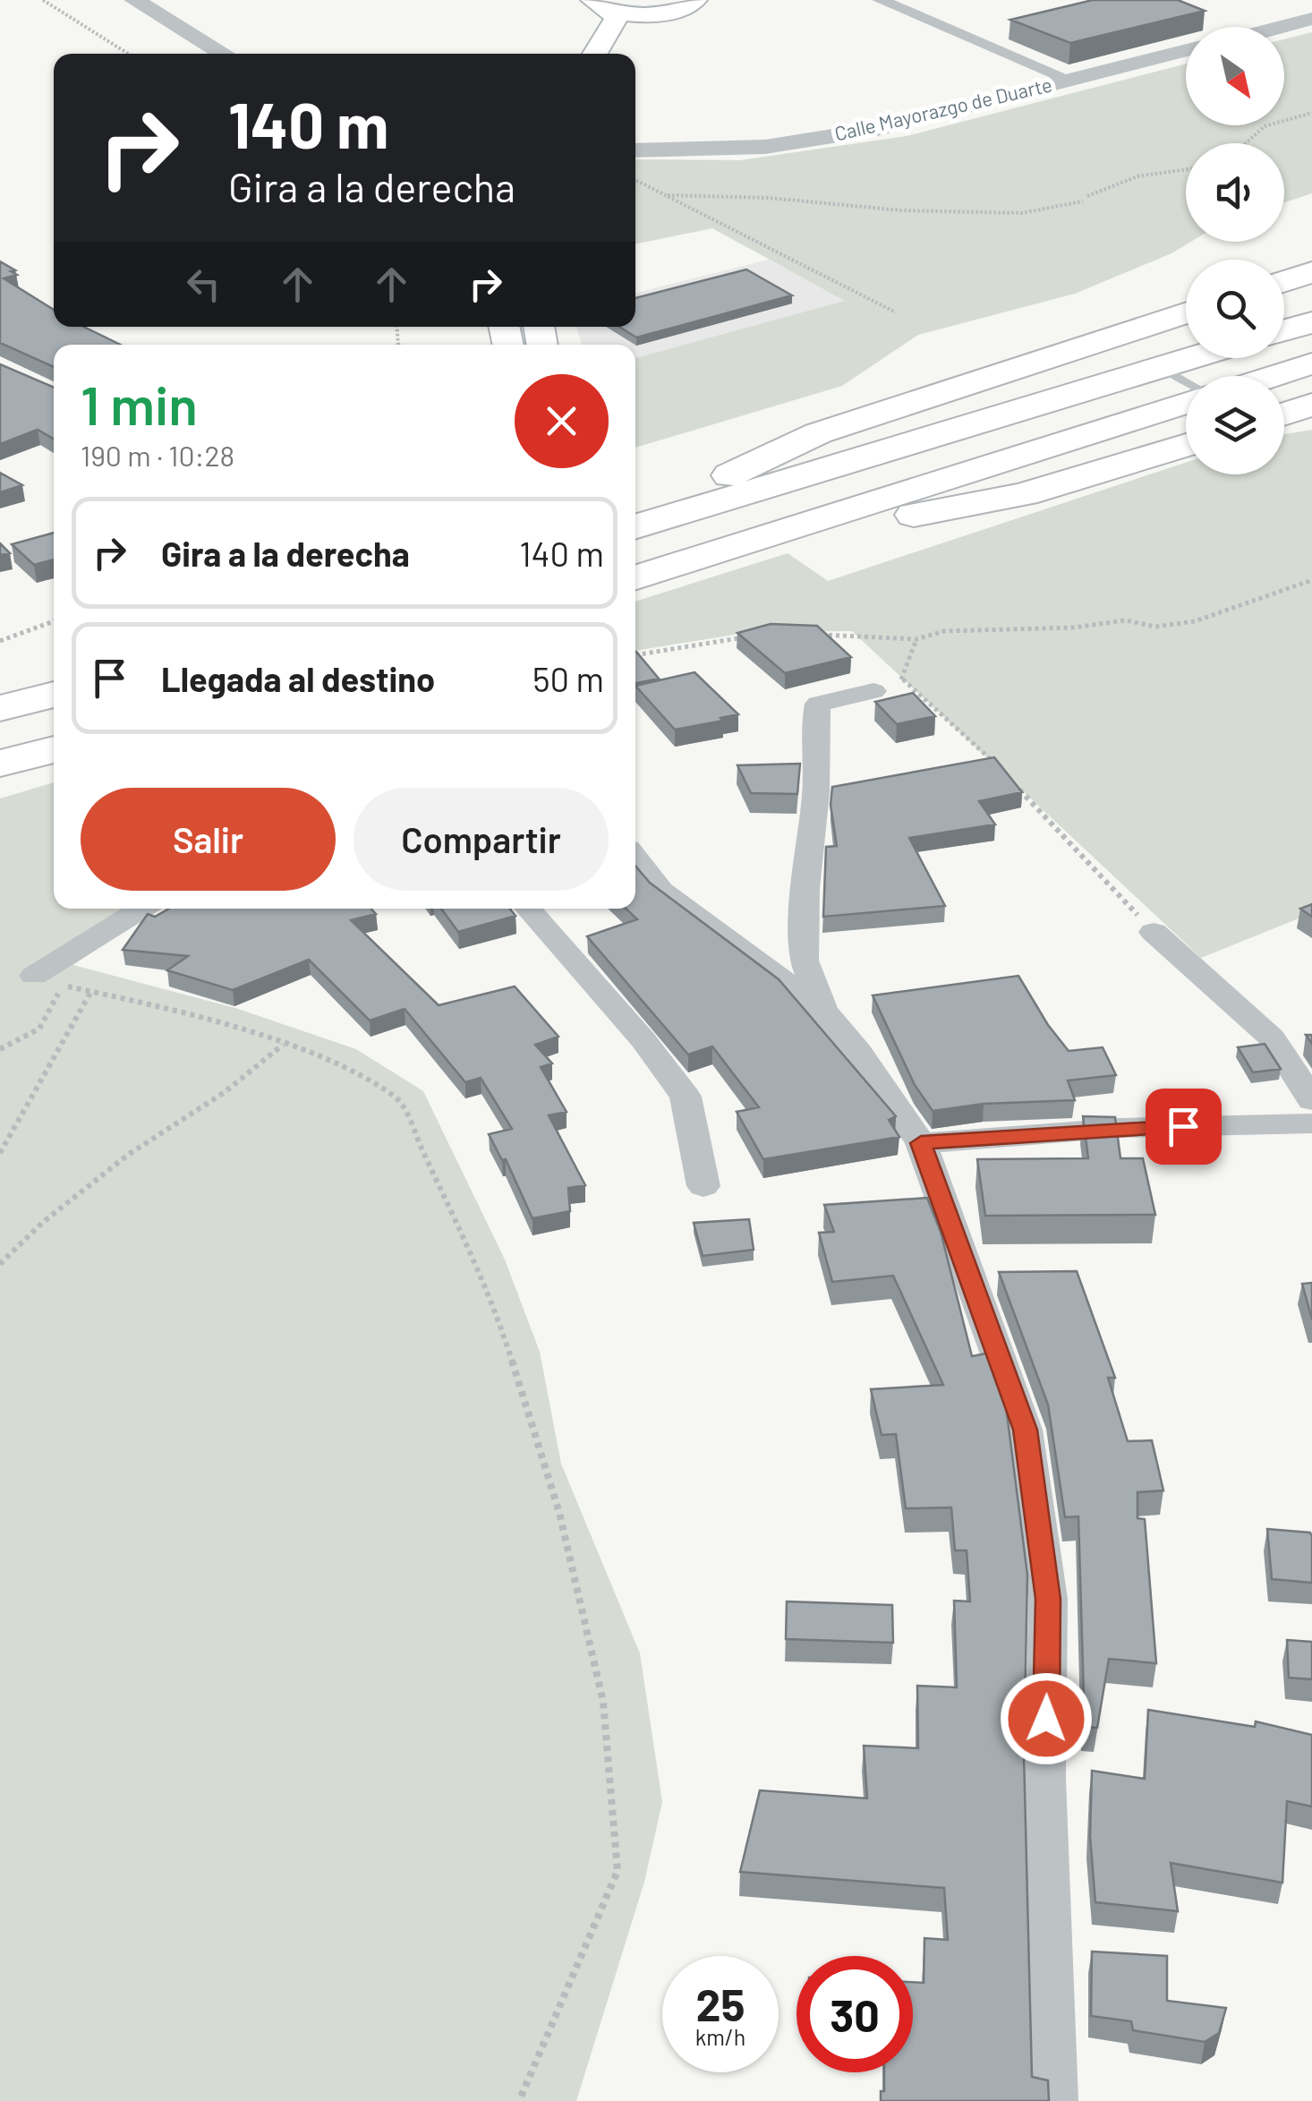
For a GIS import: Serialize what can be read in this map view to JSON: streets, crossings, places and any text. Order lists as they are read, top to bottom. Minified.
{"streets":{"street":["Calle Mayorazgo de Duarte"]},"north":"bottom right","page":{"turn":["140 m","Gira a la derecha"],"heading":["1 min","190 m · 10:28"],"list":[{"name":"Gira a la derecha","value":"140 m"},{"name":"Llegada al destino","value":"50 m"}],"buttons":["Salir","Compartir"],"speed":"25 km/h","limit":"30"}}
